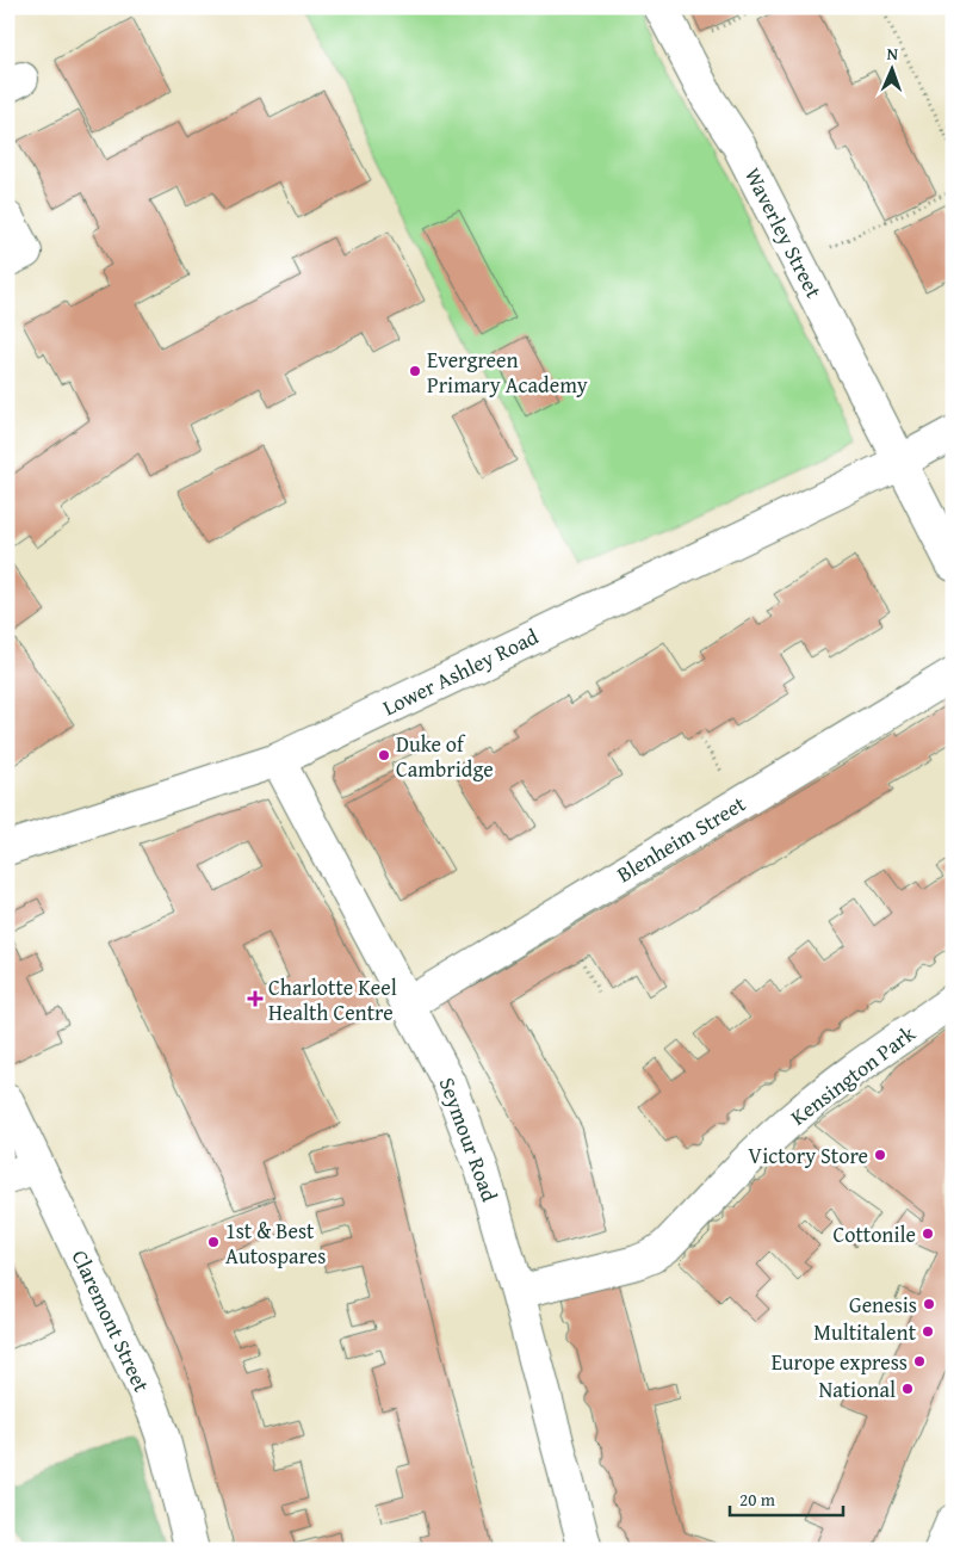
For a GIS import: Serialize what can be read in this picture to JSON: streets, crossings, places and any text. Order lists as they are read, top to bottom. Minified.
{"streets":{"street":["Waverley Street","Lower Ashley Road","Blenheim Street","Kensington Park","Seymour Road","Claremont Street"]},"crossings":[["Waverley Street","Lower Ashley Road"],["Lower Ashley Road","Seymour Road"],["Blenheim Street","Seymour Road"],["Kensington Park","Seymour Road"]],"places":{"other":["Evergreen Primary Academy","Duke of Cambridge","Victory Store","Cottonile","1st & Best Autospares","Genesis","Multitalent","Europe express","National"],"health":["Charlotte Keel Health Centre"]},"scale_bar":"20 m","north":"top"}
